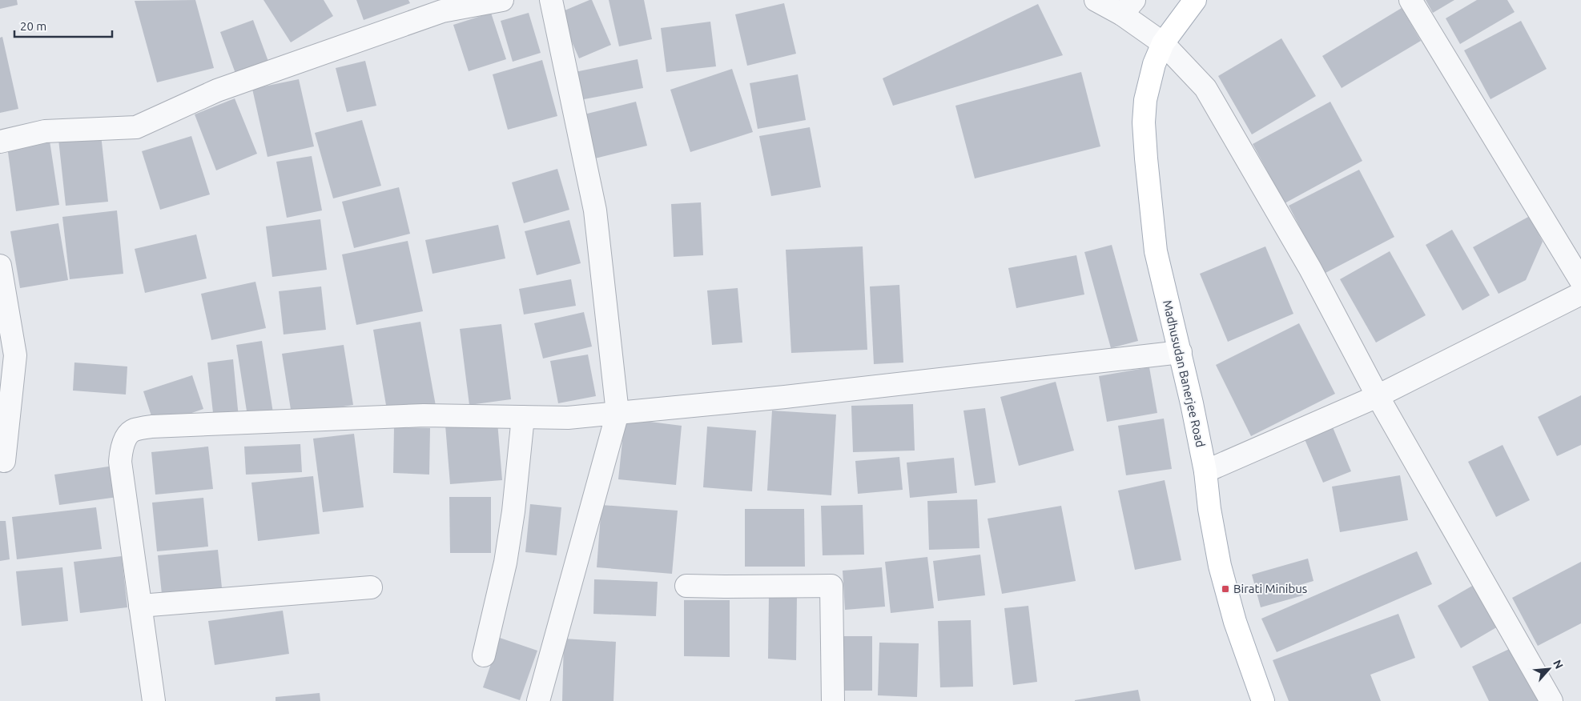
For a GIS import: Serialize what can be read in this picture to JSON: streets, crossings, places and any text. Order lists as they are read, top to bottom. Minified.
{"streets":{"main road":["Madhusudan Banerjee Road"]},"places":{"transit":["Birati Minibus"]},"scale_bar":"20 m","north":"top right"}
